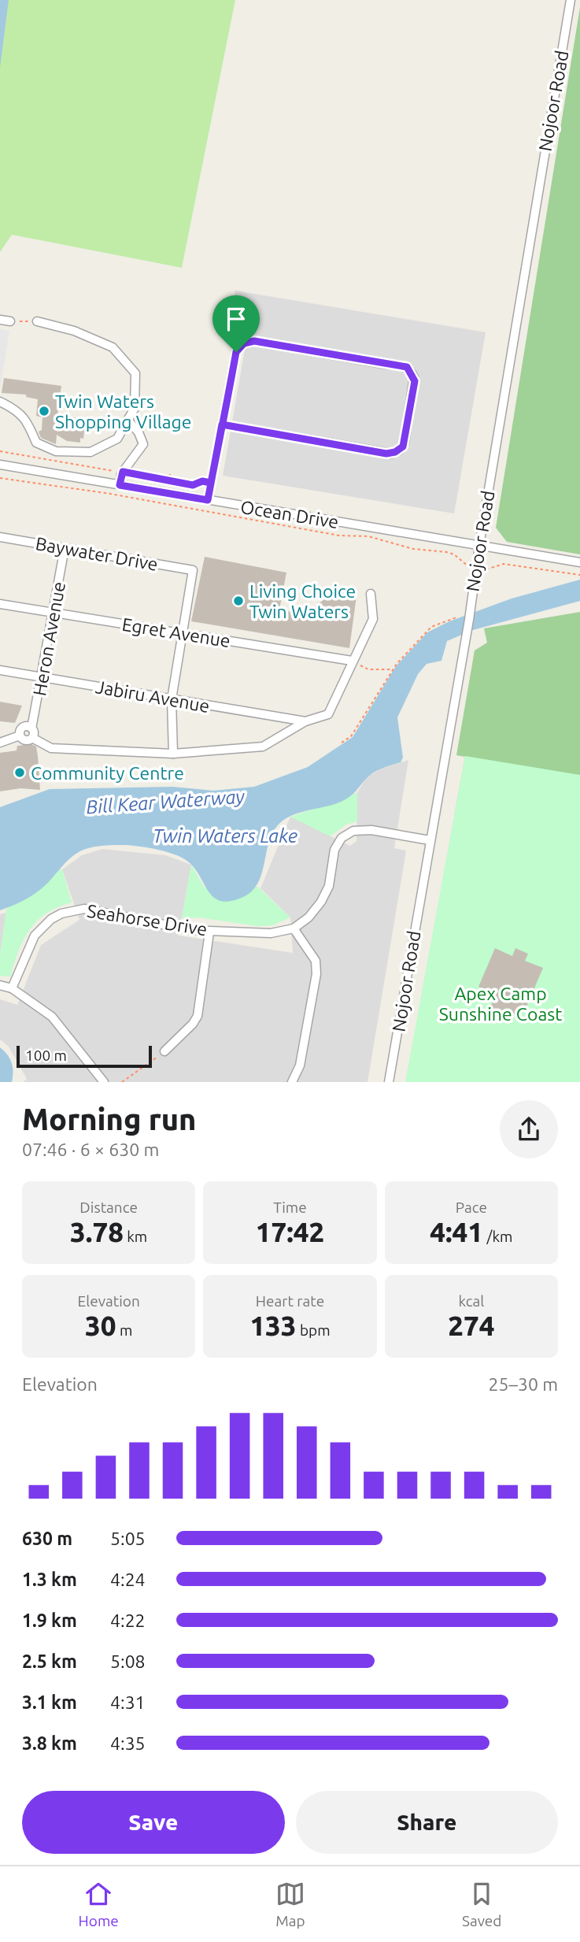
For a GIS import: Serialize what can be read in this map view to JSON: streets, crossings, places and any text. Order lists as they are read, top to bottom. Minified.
{"streets":{"street":["Nojoor Road","Ocean Drive","Baywater Drive","Egret Avenue","Heron Avenue","Jabiru Avenue","Seahorse Drive"]},"crossings":[["Nojoor Road","Ocean Drive"],["Baywater Drive","Egret Avenue"],["Baywater Drive","Heron Avenue"],["Egret Avenue","Heron Avenue"],["Heron Avenue","Jabiru Avenue"]],"water":["Bill Kear Waterway","Twin Waters Lake"],"parks":["Apex Camp Sunshine Coast"],"places":["Twin Waters Shopping Village","Living Choice Twin Waters","Community Centre"],"scale_bar":"100 m","page":{"scale":"100 m","heading":["Morning run","07:46 · 6 × 630 m"],"stats":[["Distance","3.78 km"],["Time","17:42"],["Pace","4:41 /km"],["Elevation","30 m"],["Heart rate","133 bpm"],["kcal","274"]],"chart":["Elevation","25–30 m"],"list":[{"name":"630 m","note":"5:05"},{"name":"1.3 km","note":"4:24"},{"name":"1.9 km","note":"4:22"},{"name":"2.5 km","note":"5:08"},{"name":"3.1 km","note":"4:31"},{"name":"3.8 km","note":"4:35"}],"buttons":["Save","Share"],"tabs":["Home","Map","Saved"]}}
